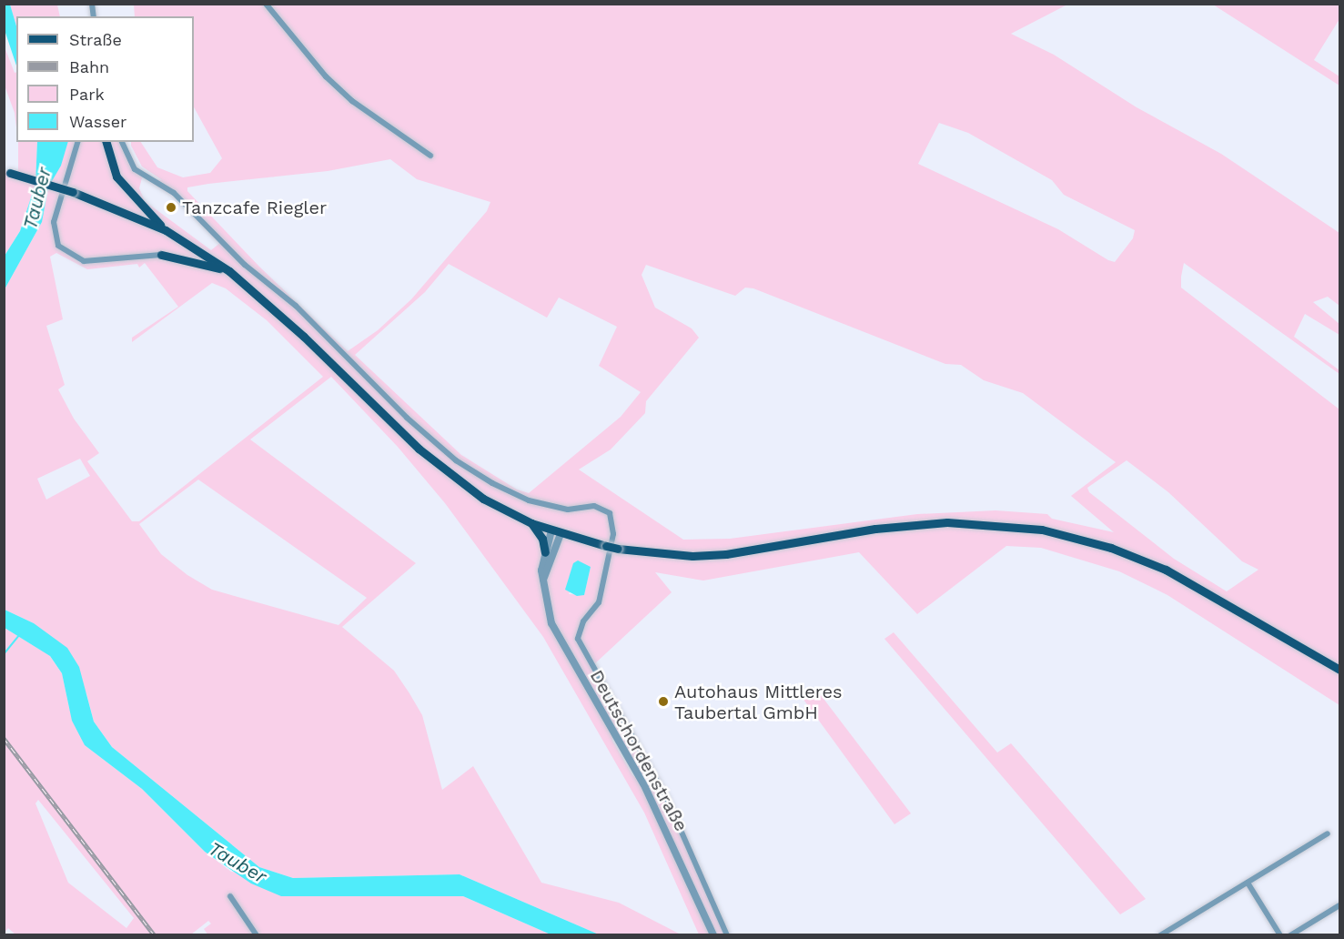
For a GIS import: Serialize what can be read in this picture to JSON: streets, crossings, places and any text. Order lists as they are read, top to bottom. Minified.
{"streets":{"street":["Deutschordenstraße"]},"water":["Tauber"],"places":["Tanzcafe Riegler","Autohaus Mittleres Taubertal GmbH"],"legend":["Straße","Bahn","Park","Wasser"]}
